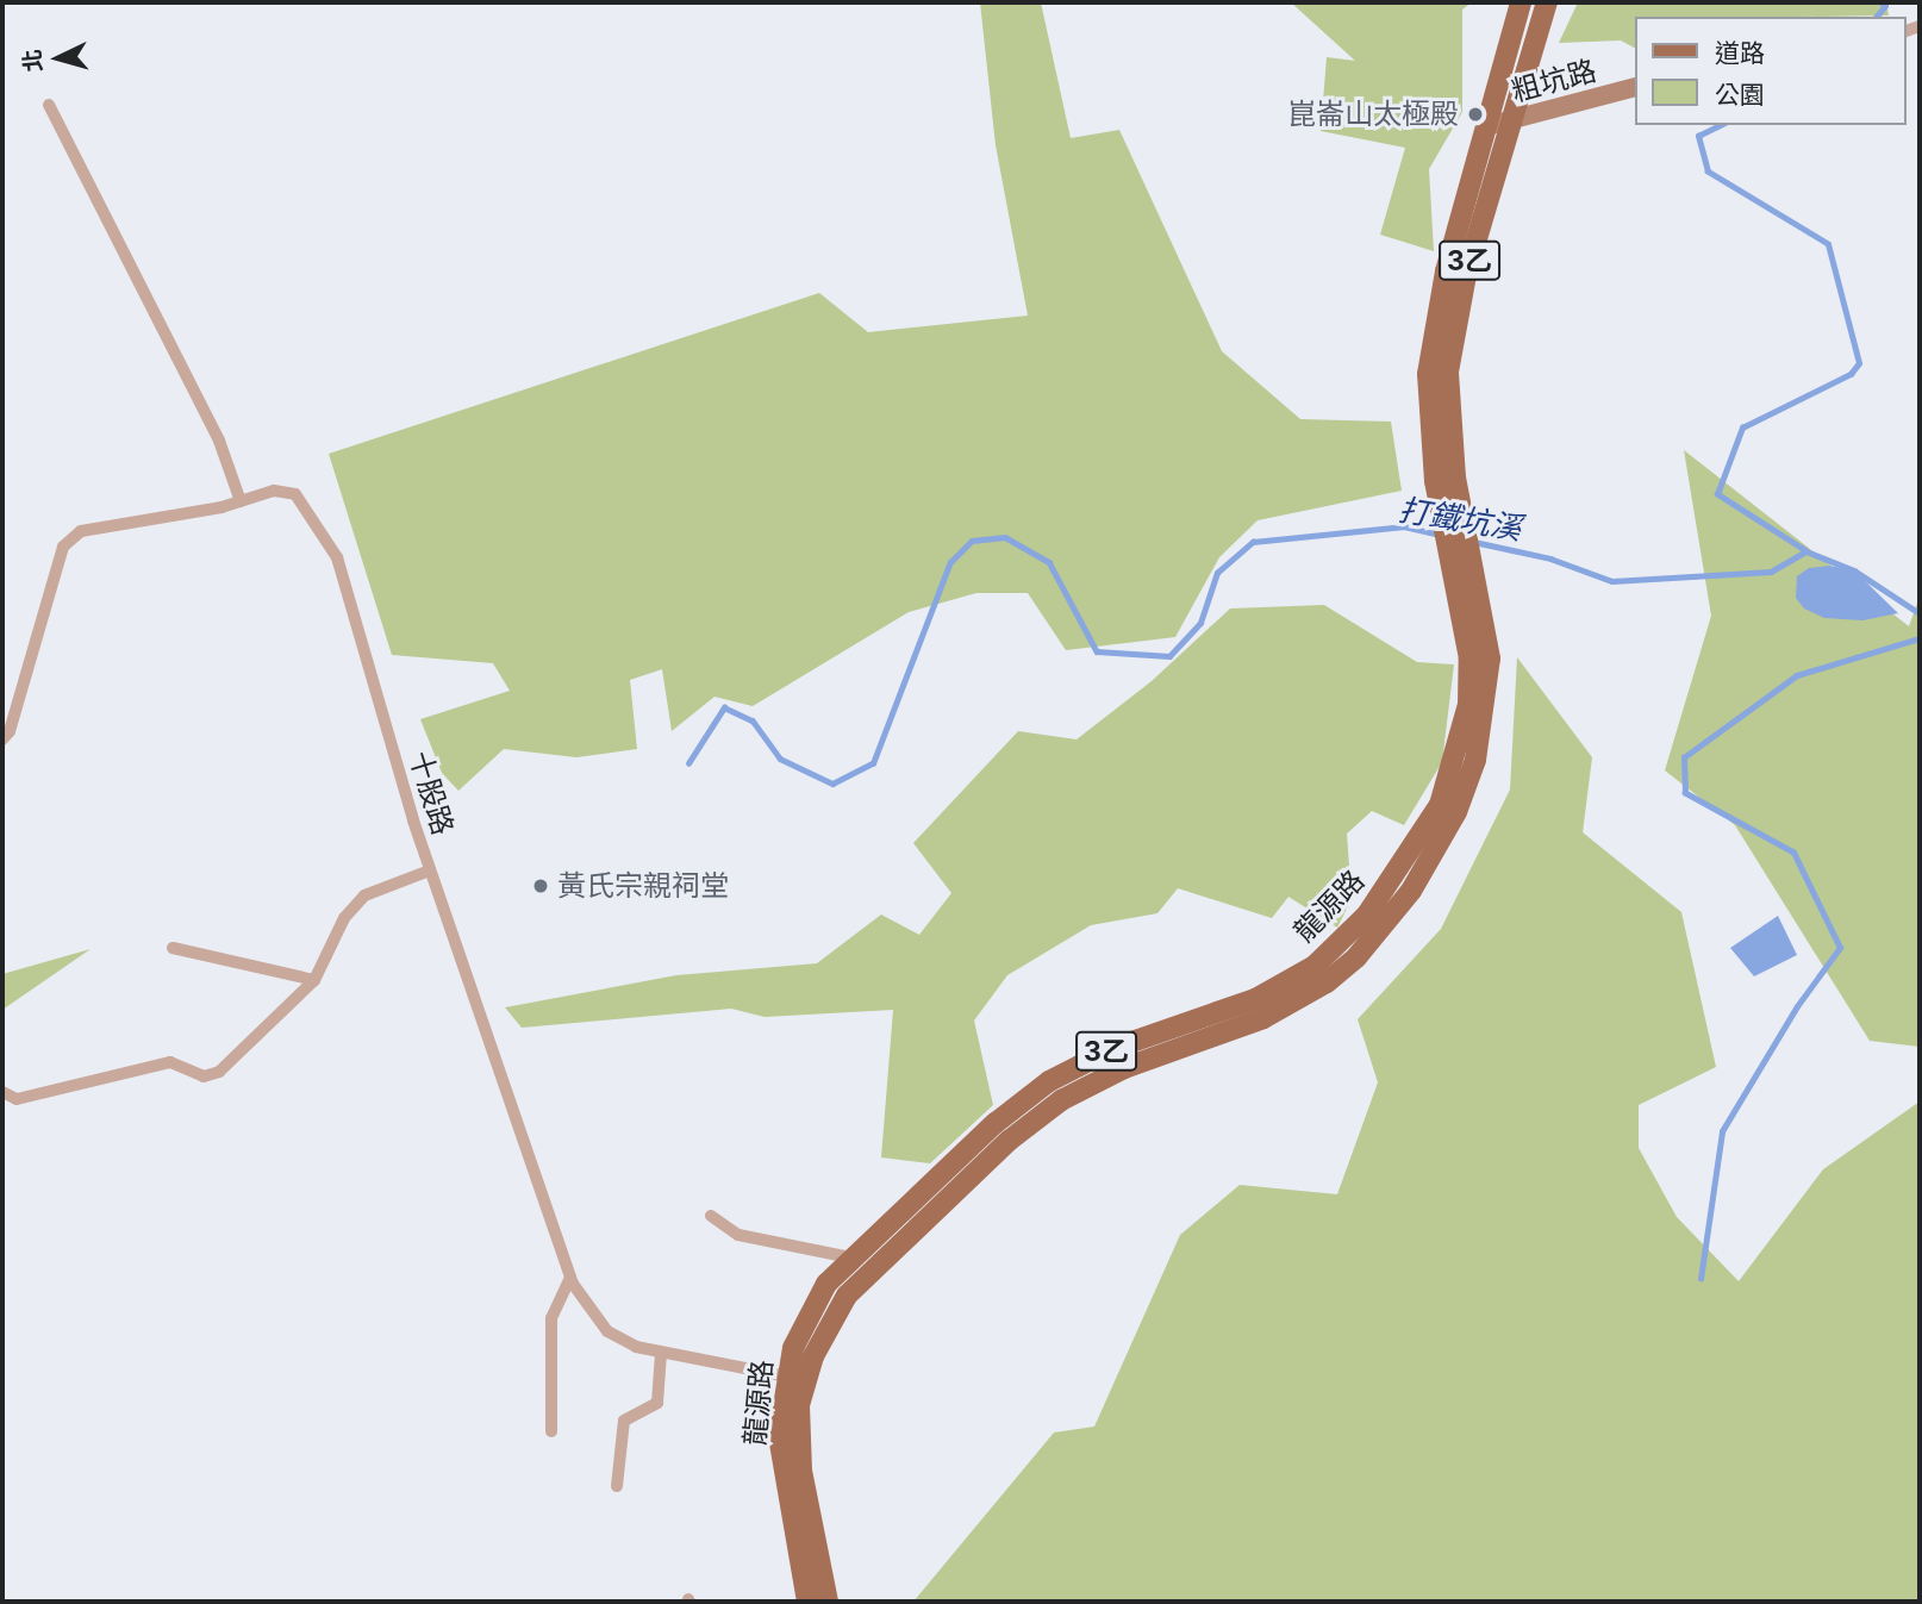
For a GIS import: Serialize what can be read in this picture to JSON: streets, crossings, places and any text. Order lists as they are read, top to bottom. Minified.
{"streets":{"main road":["3乙","龍源路"],"street":["粗坑路","十股路"]},"crossings":[["粗坑路","3乙"],["粗坑路","龍源路"],["3乙","十股路"],["3乙","龍源路"],["十股路","龍源路"]],"water":["打鐵坑溪"],"places":["崑崙山太極殿","黃氏宗親祠堂"],"legend":["道路","公園"],"north":"left"}
